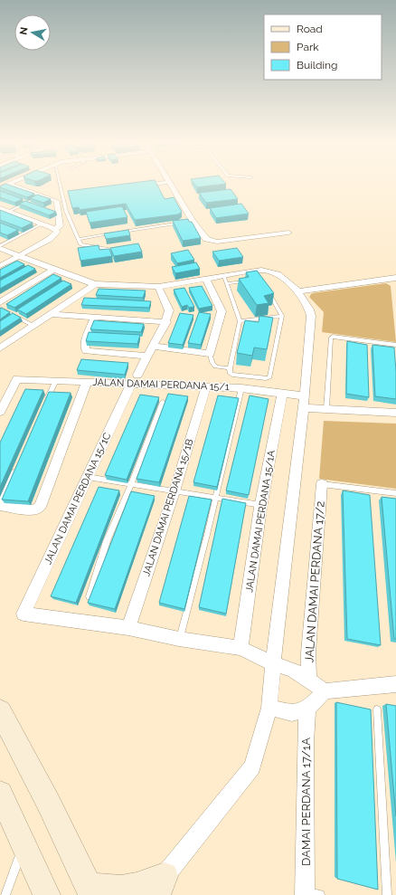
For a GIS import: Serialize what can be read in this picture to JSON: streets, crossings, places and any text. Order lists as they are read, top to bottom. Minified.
{"streets":{"street":["JALAN DAMAI PERDANA 15/1","JALAN DAMAI PERDANA 15/1C","JALAN DAMAI PERDANA 15/1B","JALAN DAMAI PERDANA 15/1A","JALAN DAMAI PERDANA 17/2","DAMAI PERDANA 17/1A"]},"crossings":[["JALAN DAMAI PERDANA 15/1","JALAN DAMAI PERDANA 15/1C"],["JALAN DAMAI PERDANA 15/1","JALAN DAMAI PERDANA 15/1B"],["JALAN DAMAI PERDANA 15/1","JALAN DAMAI PERDANA 15/1A"],["JALAN DAMAI PERDANA 15/1C","JALAN DAMAI PERDANA 15/1B"]],"legend":["Road","Park","Building"],"north":"left"}
